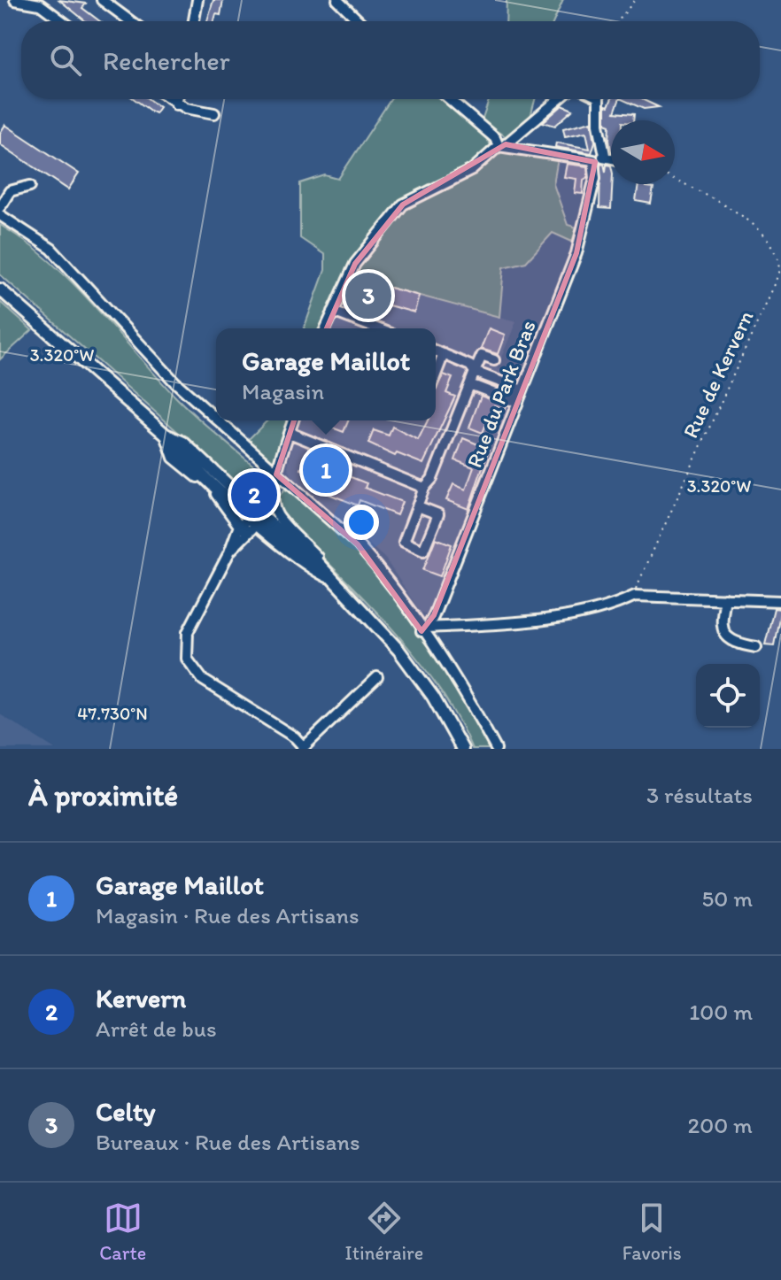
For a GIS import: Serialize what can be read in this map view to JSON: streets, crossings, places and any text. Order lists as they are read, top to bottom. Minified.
{"streets":{"street":["Rue du Park Bras"],"path":["Rue de Kervern"]},"north":"right","page":{"search":"Rechercher","pins":["3","1","2"],"popup":["Garage Maillot","Magasin"],"heading":["À proximité","3 résultats"],"list":[{"mark":"1","name":"Garage Maillot","note":"Magasin · Rue des Artisans","value":"50 m"},{"mark":"2","name":"Kervern","note":"Arrêt de bus","value":"100 m"},{"mark":"3","name":"Celty","note":"Bureaux · Rue des Artisans","value":"200 m"}],"nav":["Carte","Itinéraire","Favoris"]},"coordinates":["3.320°W","47.730°N"]}
